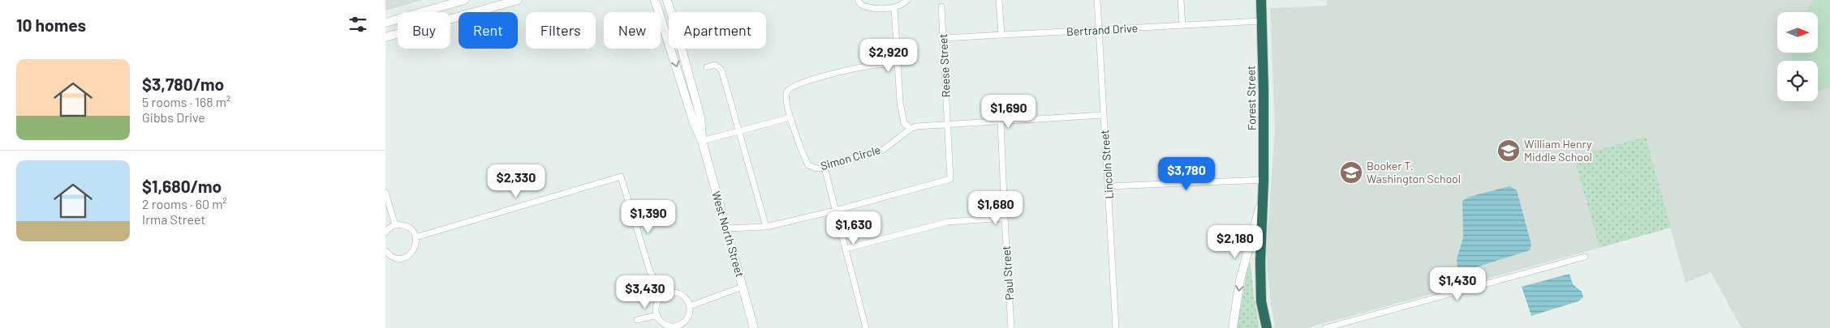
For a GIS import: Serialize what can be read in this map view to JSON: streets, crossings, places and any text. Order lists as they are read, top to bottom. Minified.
{"streets":{"highway":["Forest Street"],"main road":["West North Street"],"street":["Bertrand Drive","Reese Street","Simon Circle","Lincoln Street","Paul Street"]},"crossings":[["Bertrand Drive","Reese Street"],["Bertrand Drive","Forest Street"],["Bertrand Drive","Lincoln Street"],["Reese Street","West North Street"]],"places":{"school or university":["William Henry Middle School","Booker T. Washington School"]},"north":"right","page":{"heading":"10 homes","chip":["Buy","Rent","Filters","New","Apartment"],"price":["$2,920","$1,690","$3,780","$2,330","$1,680","$1,390","$1,630","$2,180","$1,430","$3,430"],"list":[{"name":"$3,780/mo","note":"5 rooms · 168 m² · Gibbs Drive"},{"name":"$1,680/mo","note":"2 rooms · 60 m² · Irma Street"}]}}
